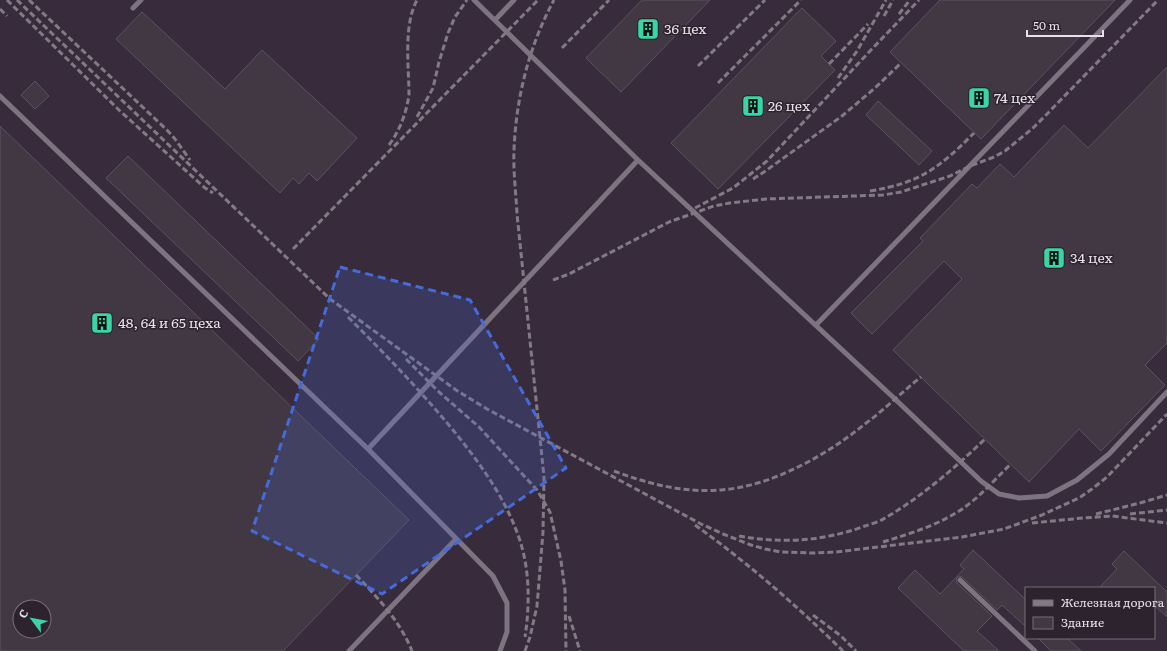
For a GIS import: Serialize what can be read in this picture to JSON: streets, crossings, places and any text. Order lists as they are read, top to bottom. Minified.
{"places":{"building":["36 цех","74 цех","26 цех","34 цех","48, 64 и 65 цеха"]},"legend":["Железная дорога","Здание"],"scale_bar":"50 m","north":"top left"}
